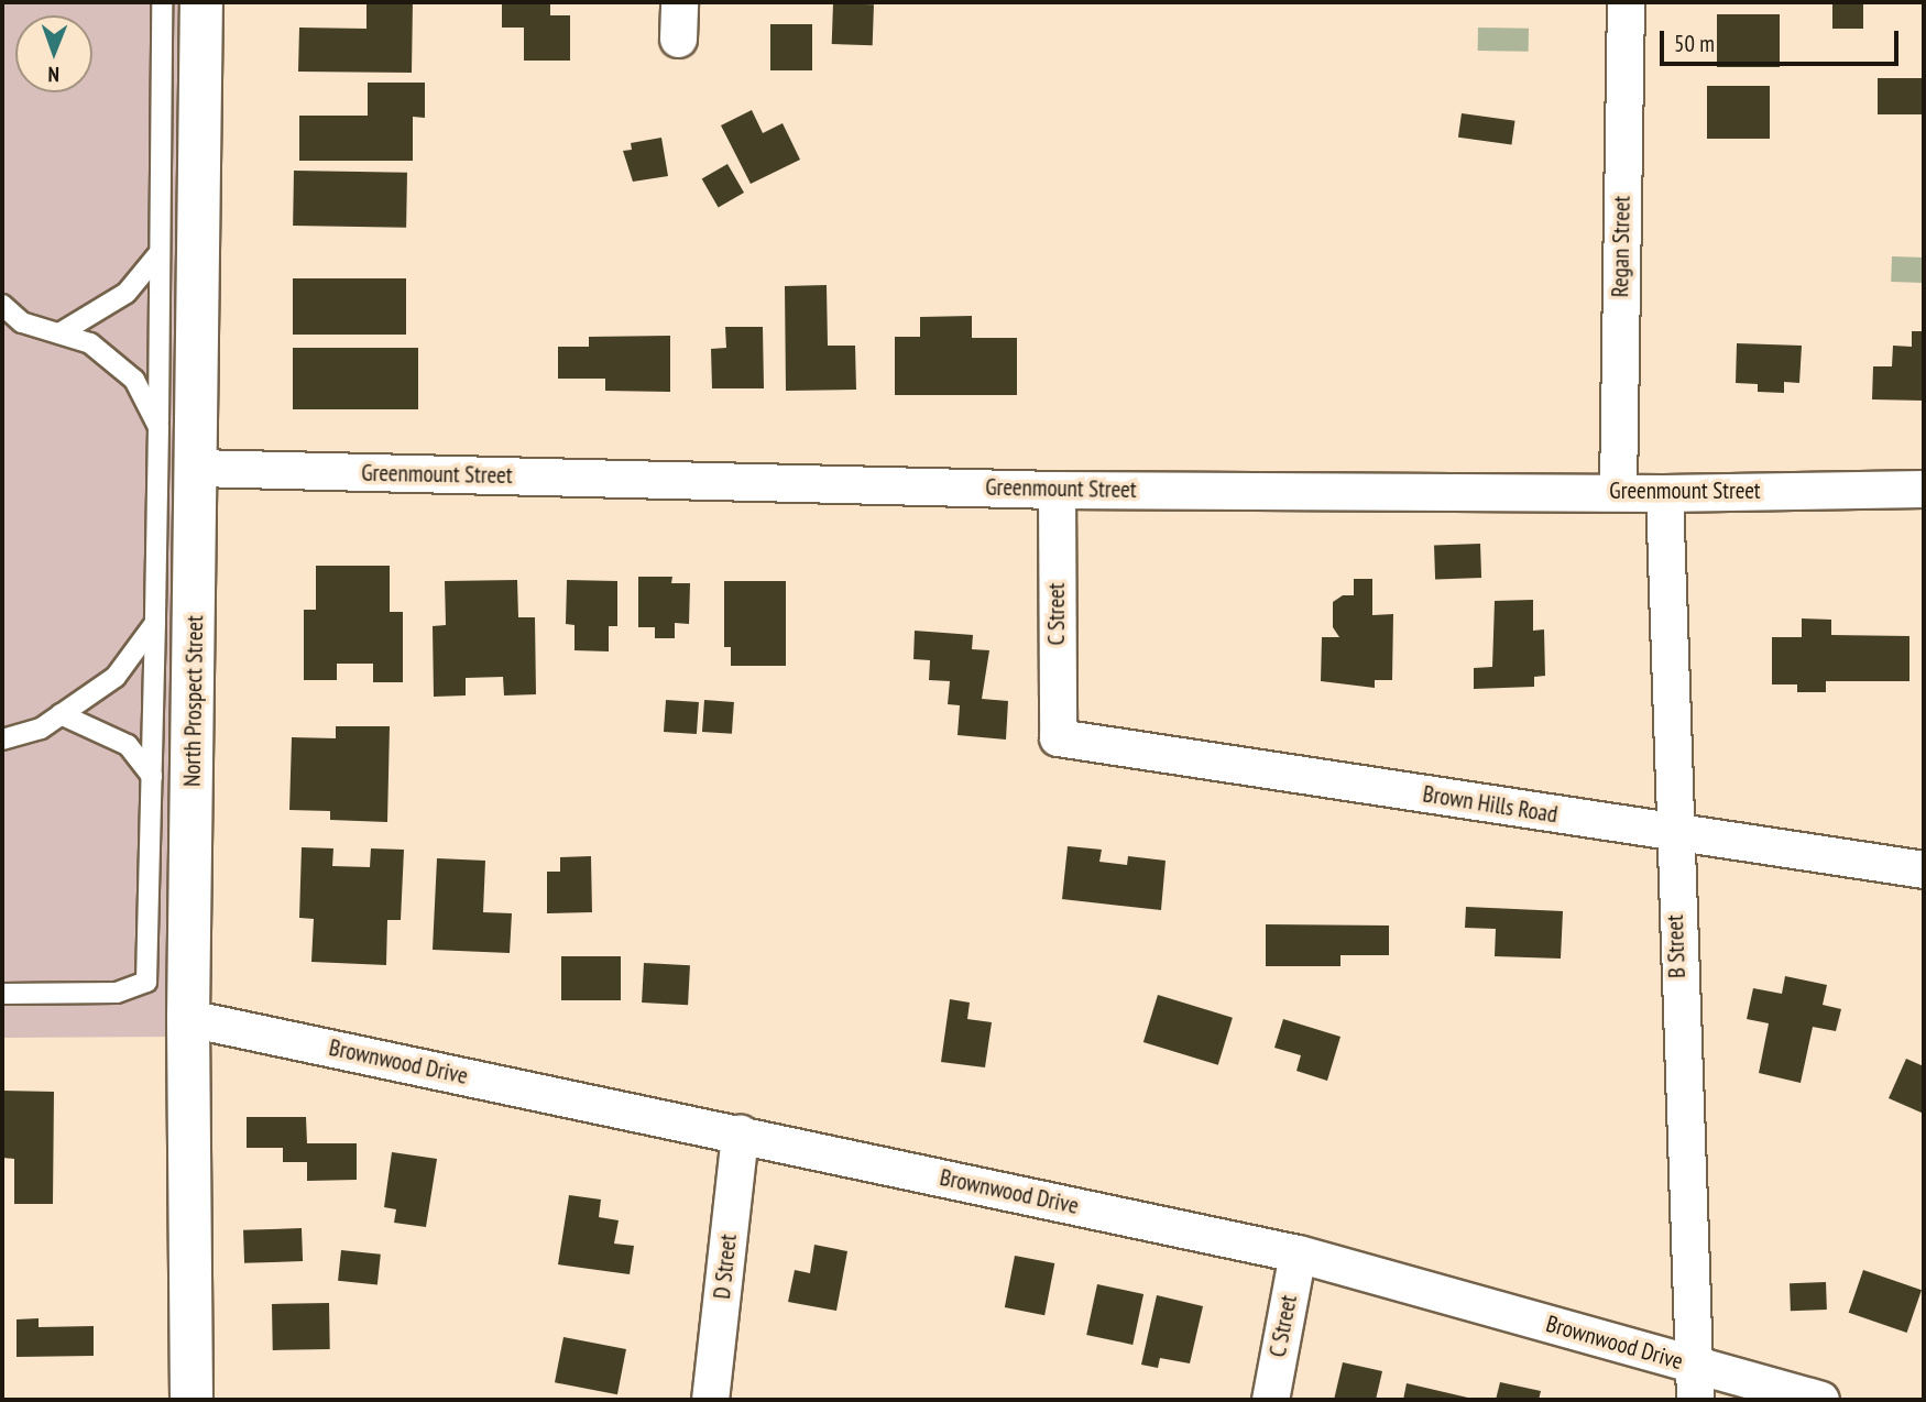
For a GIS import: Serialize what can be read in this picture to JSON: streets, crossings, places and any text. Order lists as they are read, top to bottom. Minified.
{"streets":{"street":["Regan Street","Greenmount Street","C Street","North Prospect Street","Brown Hills Road","B Street","Brownwood Drive","D Street"]},"crossings":[["Regan Street","Greenmount Street"],["Greenmount Street","C Street"],["Greenmount Street","North Prospect Street"],["Greenmount Street","B Street"],["C Street","Brown Hills Road"],["C Street","Brownwood Drive"],["North Prospect Street","Brownwood Drive"],["Brown Hills Road","B Street"],["B Street","Brownwood Drive"],["Brownwood Drive","D Street"]],"scale_bar":"50 m","north":"bottom"}
